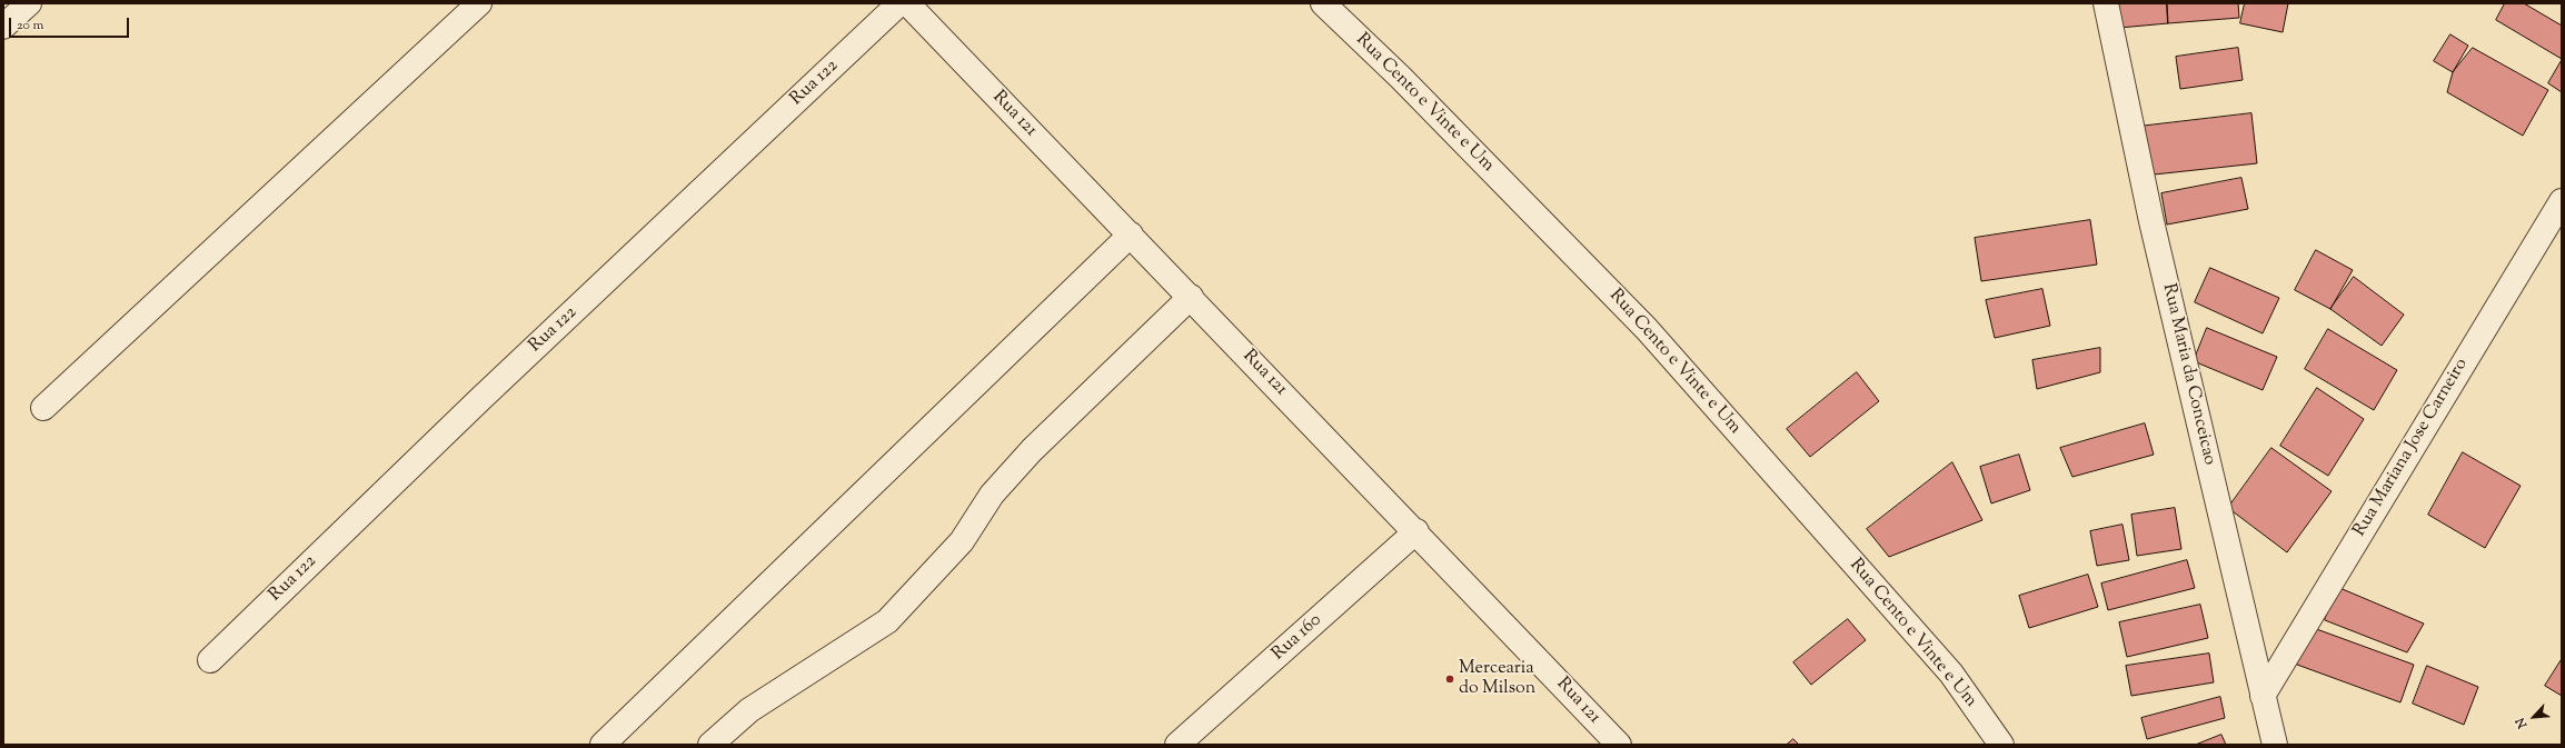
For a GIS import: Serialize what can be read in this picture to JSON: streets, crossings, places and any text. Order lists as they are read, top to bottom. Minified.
{"streets":{"street":["Rua 122","Rua Cento e Vinte e Um","Rua 121","Rua Maria da Conceicao","Rua Mariana Jose Carneiro","Rua 160"]},"crossings":[["Rua 121","Rua 160"],["Rua Maria da Conceicao","Rua Mariana Jose Carneiro"]],"places":["Mercearia do Milson"],"scale_bar":"20 m","north":"bottom left"}
